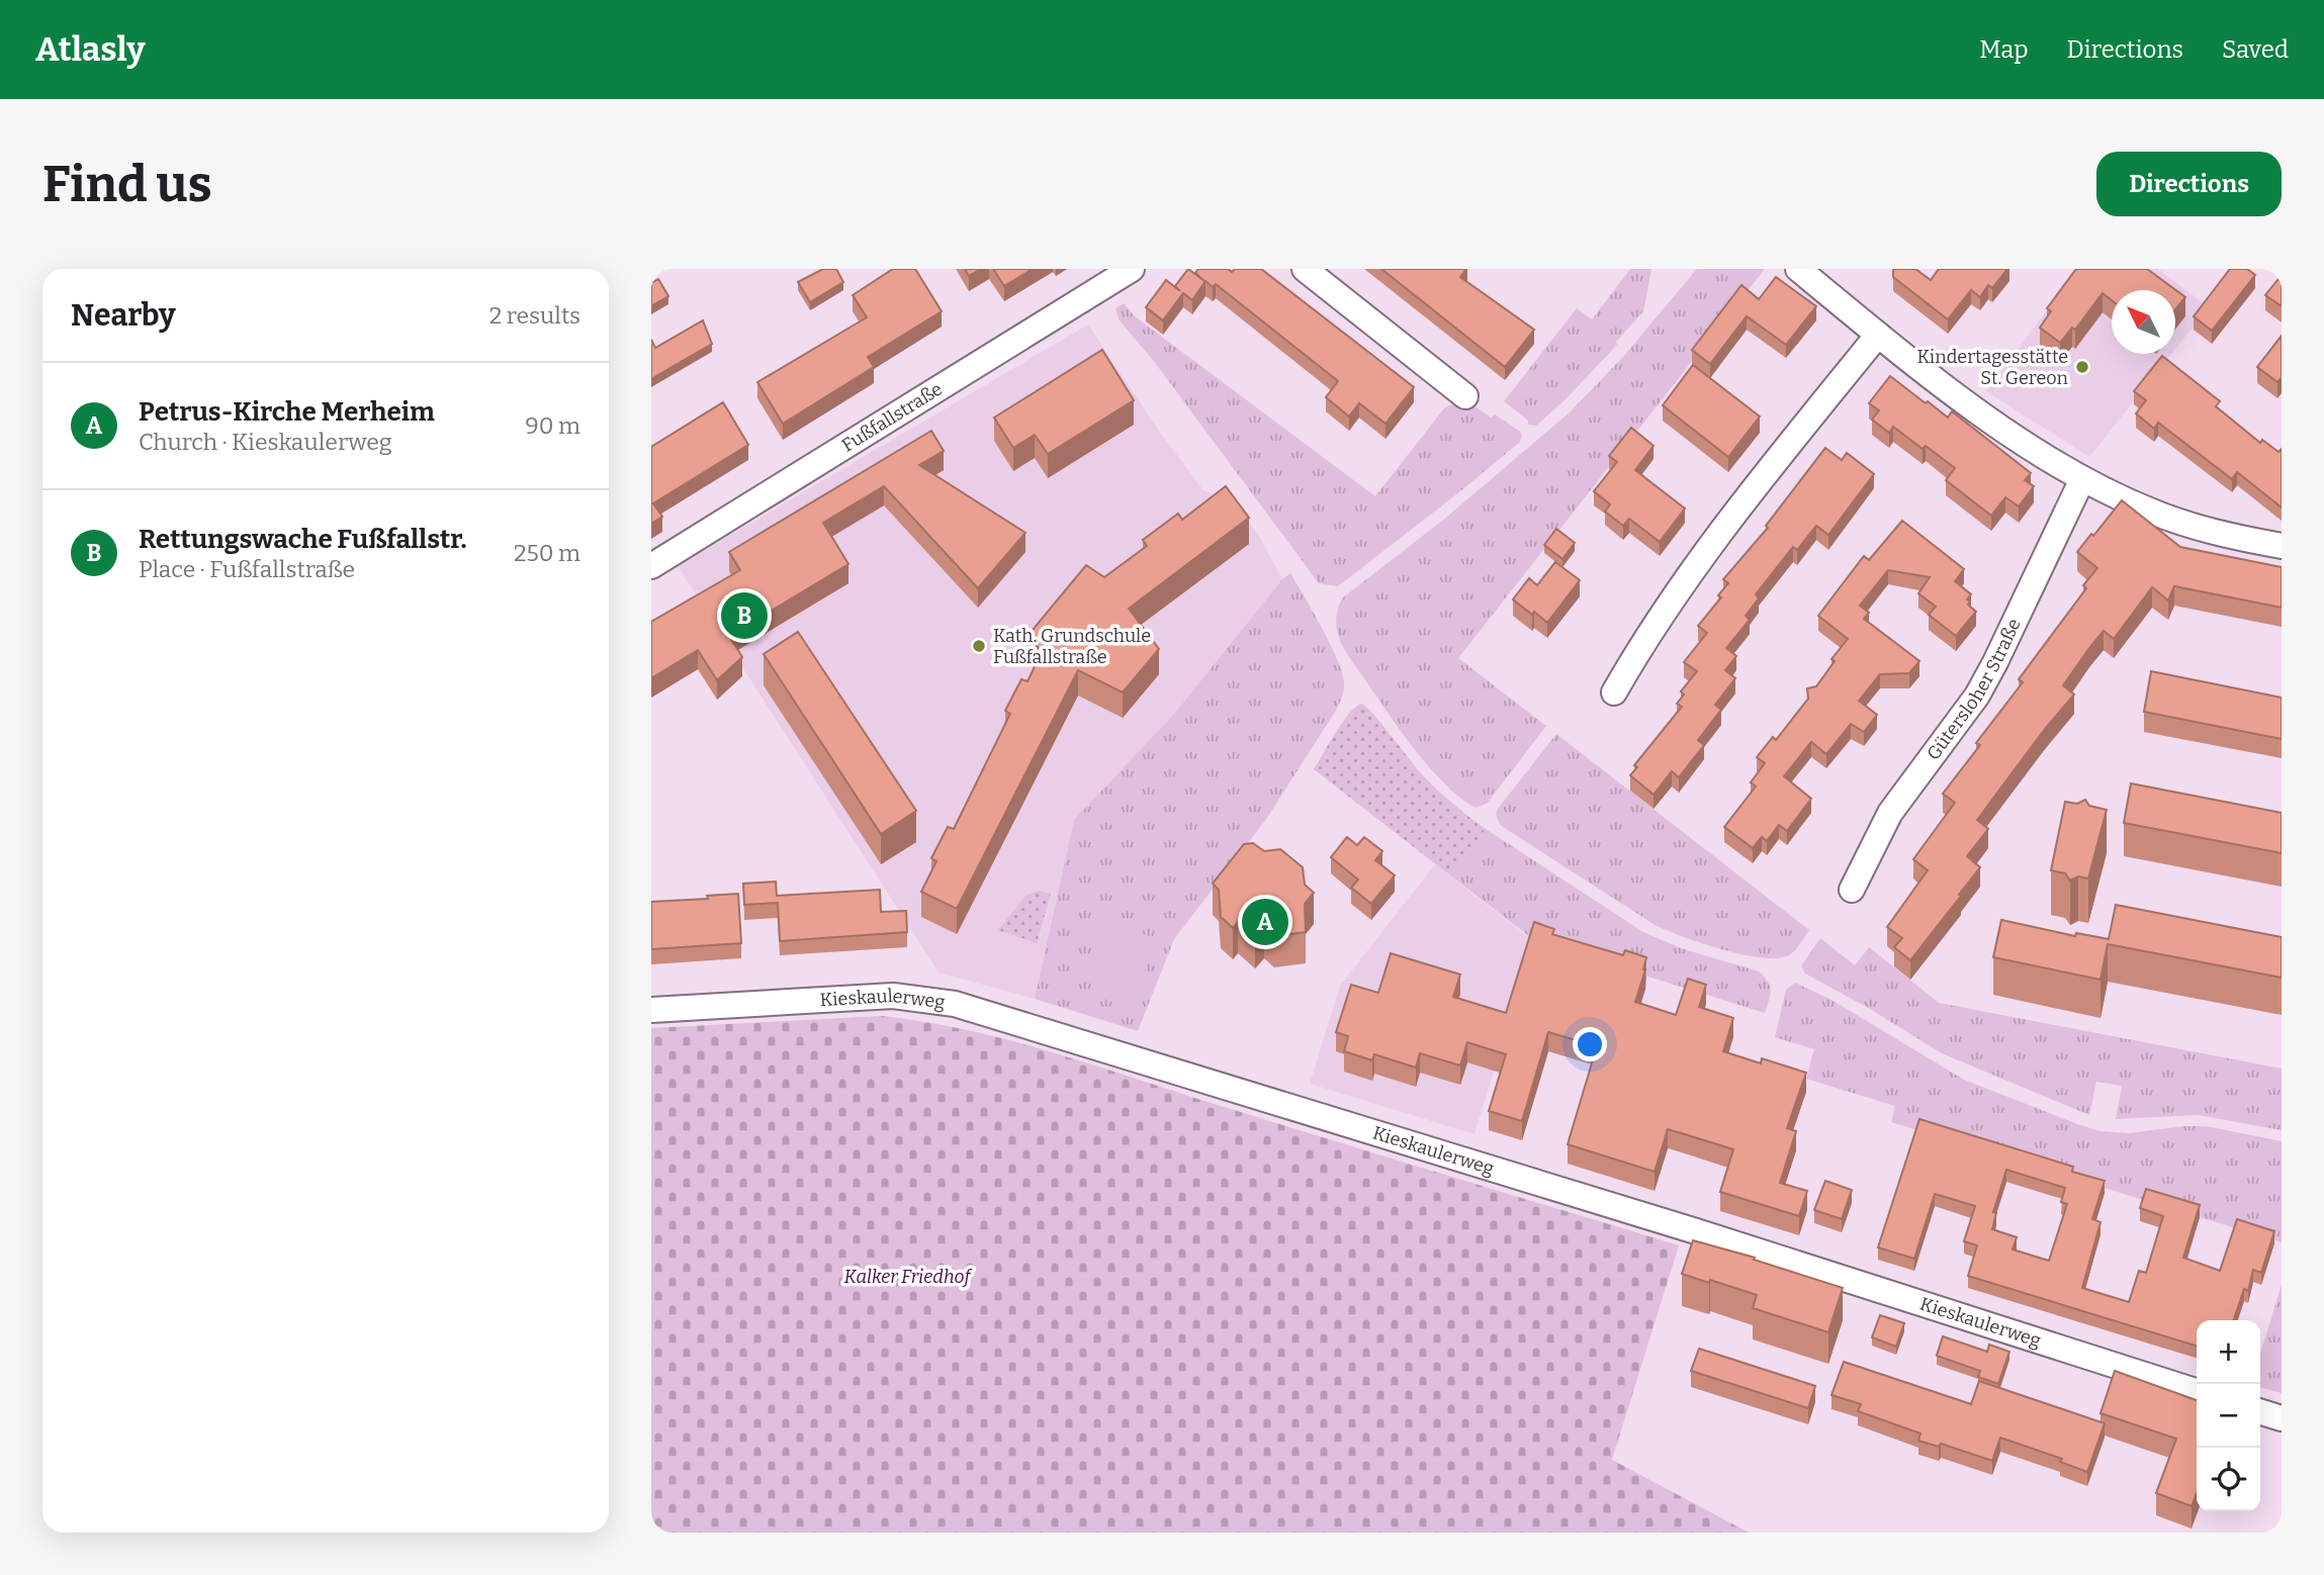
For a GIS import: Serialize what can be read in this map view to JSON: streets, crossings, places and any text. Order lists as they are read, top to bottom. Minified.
{"streets":{"street":["Fußfallstraße","Gütersloher Straße","Kieskaulerweg"]},"parks":["Kalker Friedhof"],"places":["Kindertagesstätte St. Gereon","Kath. Grundschule Fußfallstraße"],"north":"top left","page":{"header":"Atlasly","nav":["Map","Directions","Saved"],"buttons":"Directions","title":"Find us","heading":["Nearby","2 results"],"list":[{"mark":"A","name":"Petrus-Kirche Merheim","note":"Church · Kieskaulerweg","value":"90 m"},{"mark":"B","name":"Rettungswache Fußfallstr.","note":"Place · Fußfallstraße","value":"250 m"}],"pins":["B","A"],"map_buttons":["+","−"]}}
